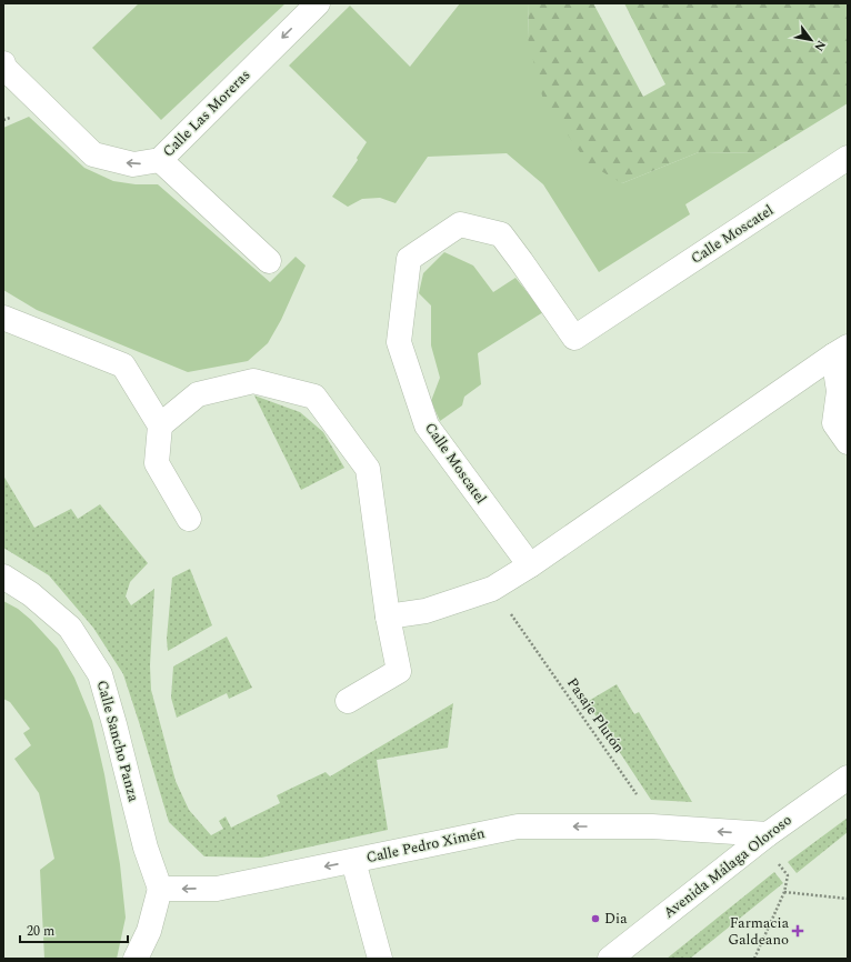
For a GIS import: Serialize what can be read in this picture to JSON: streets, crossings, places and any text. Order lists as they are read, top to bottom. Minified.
{"streets":{"street":["Calle Las Moreras","Calle Moscatel","Calle Sancho Panza","Calle Pedro Ximén","Avenida Málaga Oloroso"],"path":["Pasaje Plutón"]},"crossings":[["Pasaje Plutón","Calle Pedro Ximén"],["Calle Sancho Panza","Calle Pedro Ximén"],["Calle Pedro Ximén","Avenida Málaga Oloroso"]],"one_way":["Calle Pedro Ximén"],"places":{"other":["Dia"],"health":["Farmacia Galdeano"]},"scale_bar":"20 m","north":"bottom right"}
